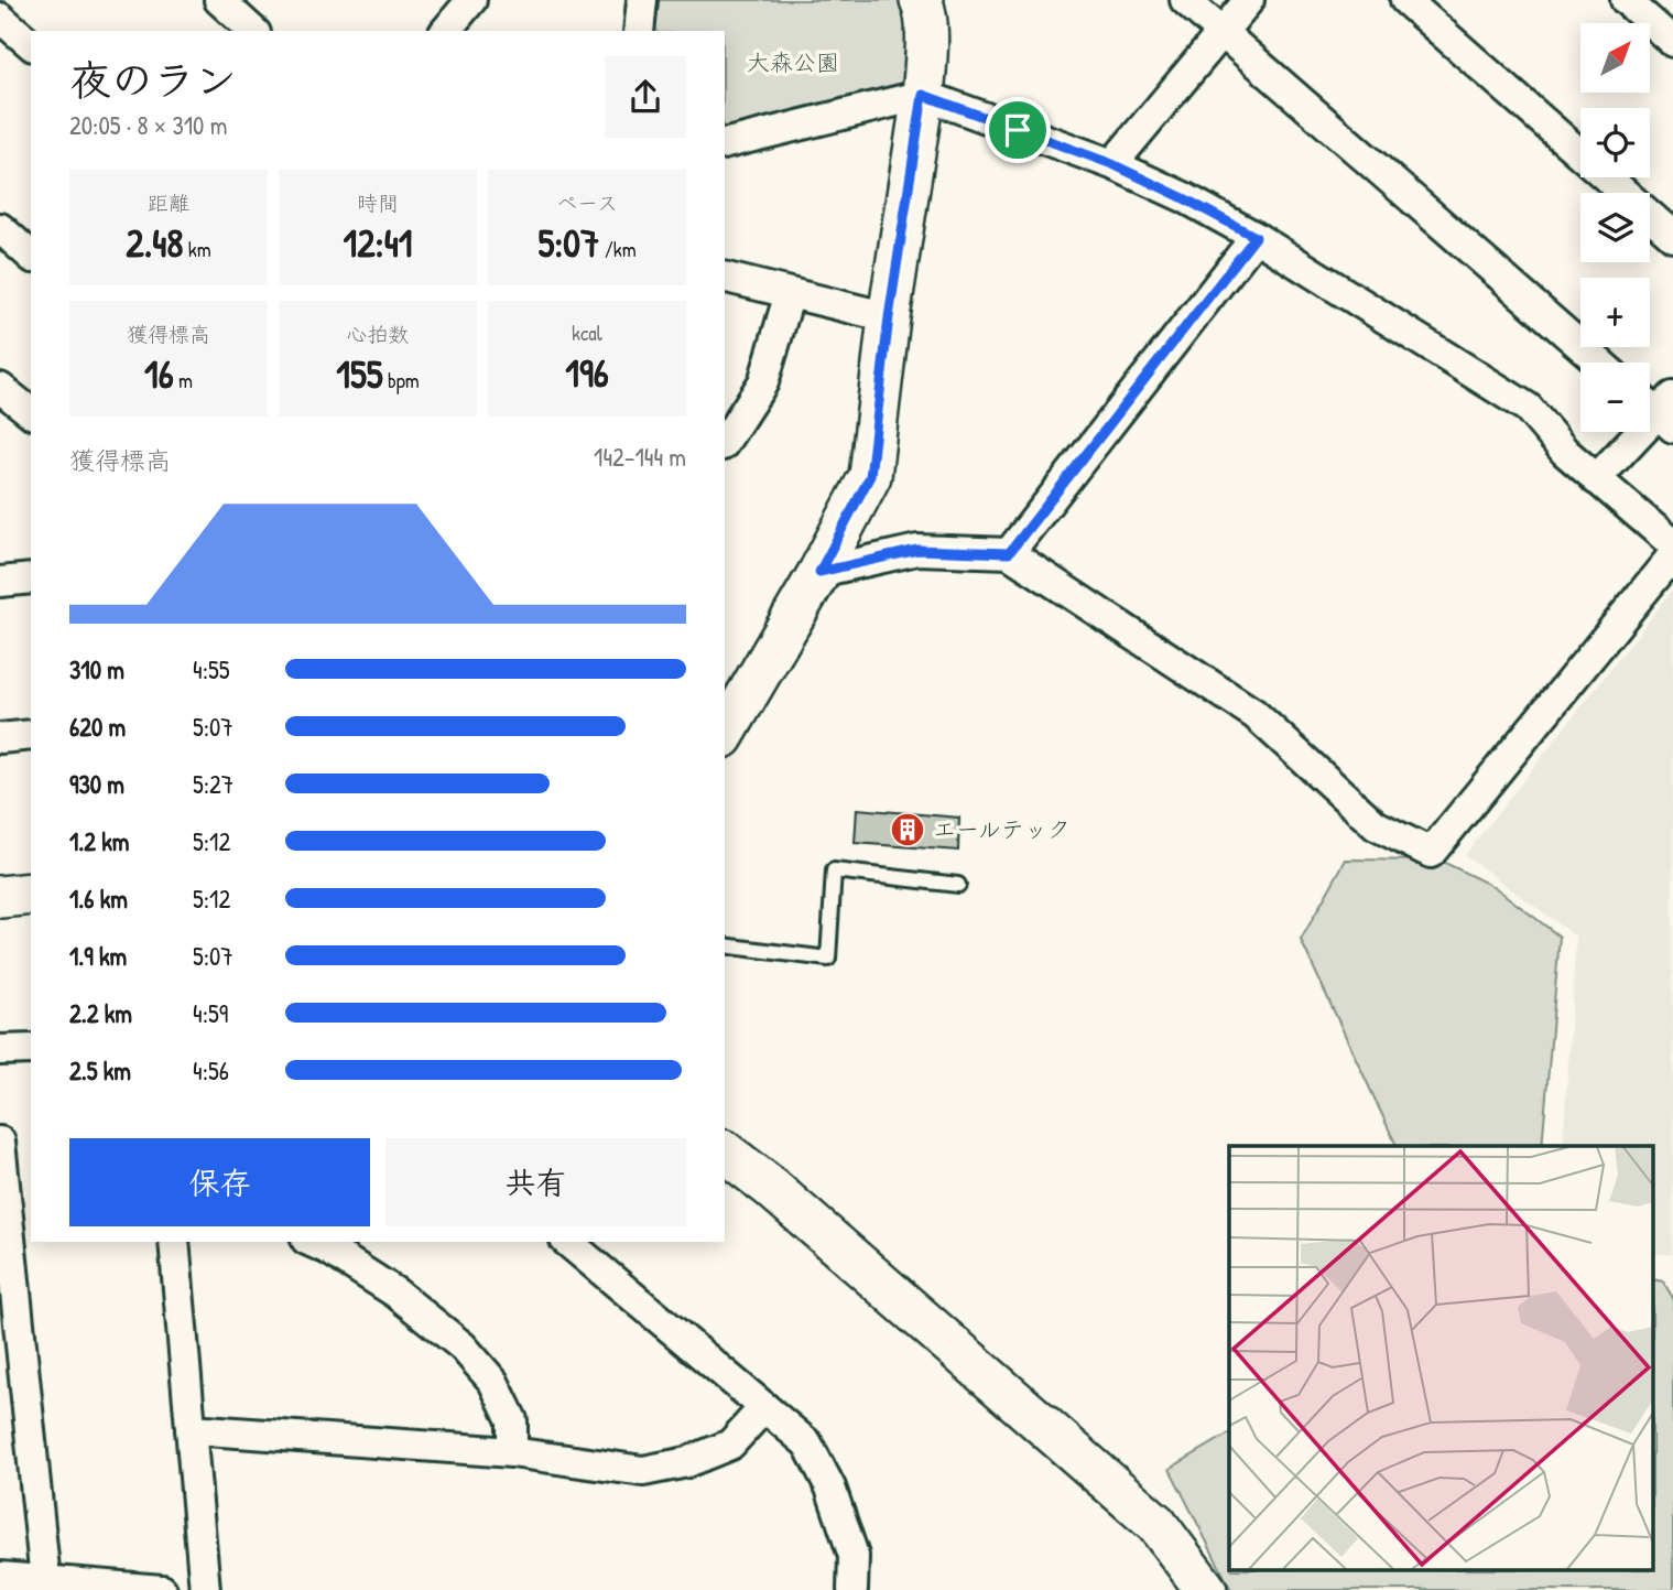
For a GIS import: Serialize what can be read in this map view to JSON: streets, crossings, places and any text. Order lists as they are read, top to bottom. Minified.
{"parks":["大森公園"],"places":{"building":["エールテック"]},"north":"top right","page":{"map_buttons":["+","−"],"heading":["夜のラン","20:05 · 8 × 310 m"],"stats":[["距離","2.48 km"],["時間","12:41"],["ペース","5:07 /km"],["獲得標高","16 m"],["心拍数","155 bpm"],["kcal","196"]],"chart":["獲得標高","142–144 m"],"list":[{"name":"310 m","note":"4:55"},{"name":"620 m","note":"5:07"},{"name":"930 m","note":"5:27"},{"name":"1.2 km","note":"5:12"},{"name":"1.6 km","note":"5:12"},{"name":"1.9 km","note":"5:07"},{"name":"2.2 km","note":"4:59"},{"name":"2.5 km","note":"4:56"}],"buttons":["保存","共有"]}}
